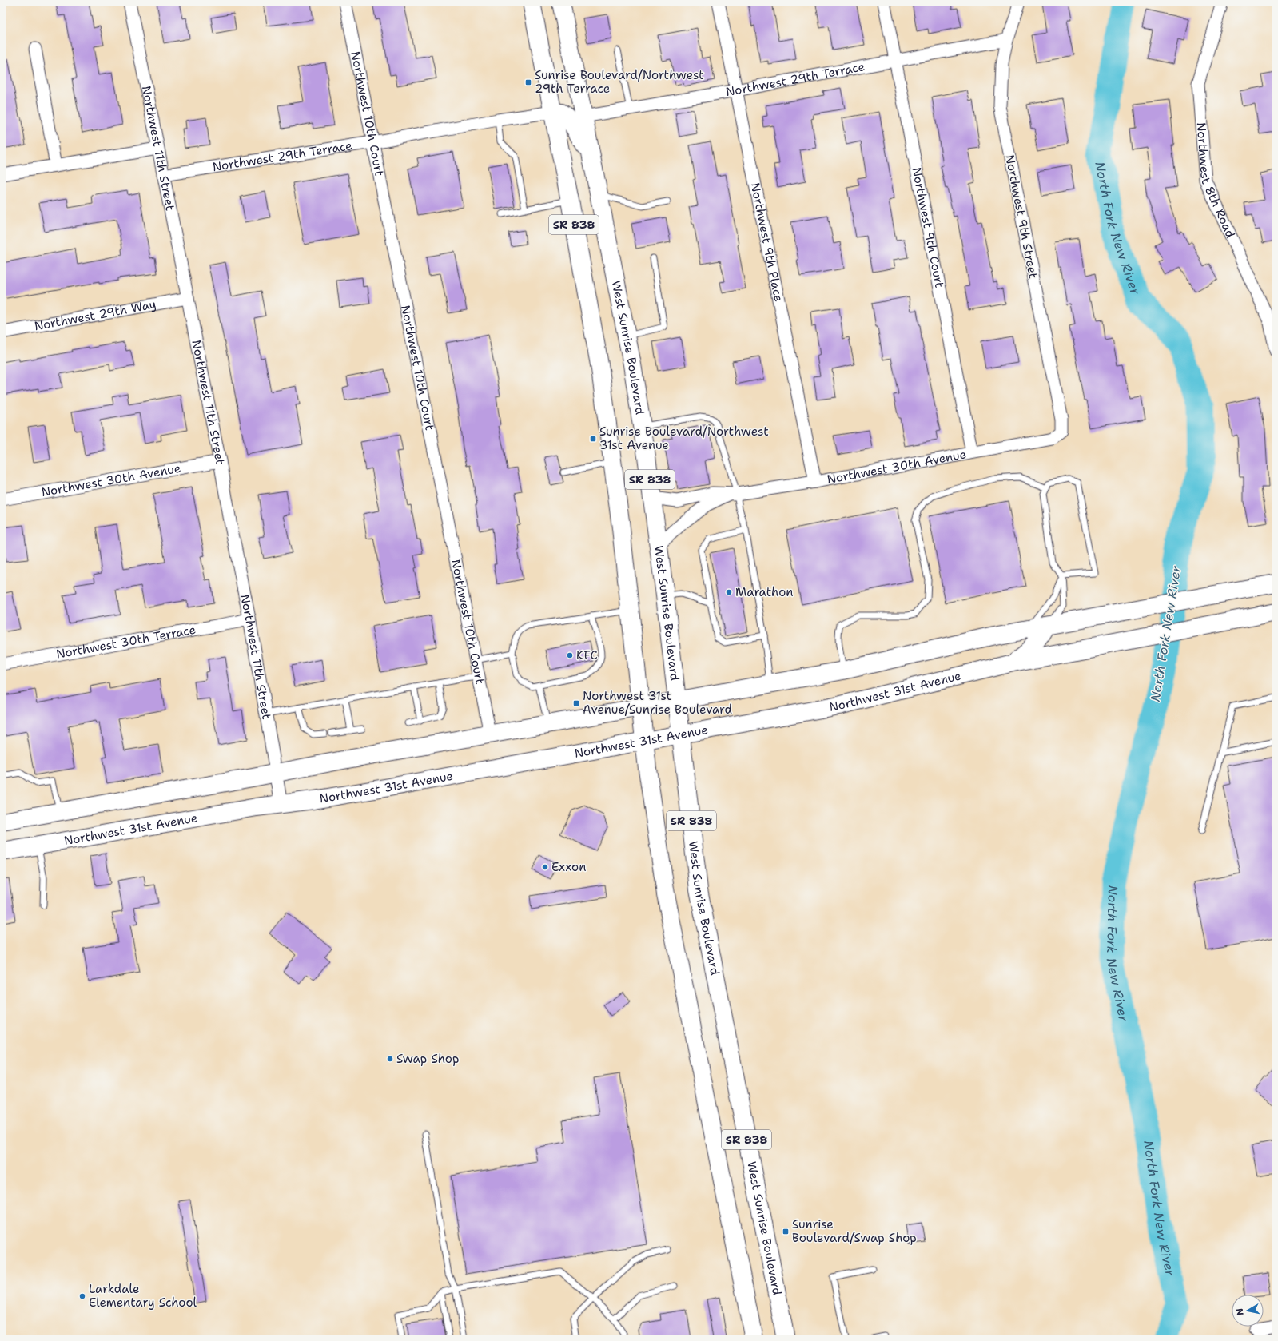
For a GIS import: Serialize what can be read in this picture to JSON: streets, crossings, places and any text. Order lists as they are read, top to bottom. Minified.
{"streets":{"main road":["SR 838","West Sunrise Boulevard","Northwest 31st Avenue"],"street":["Northwest 29th Terrace","Northwest 10th Court","Northwest 11th Street","Northwest 8th Road","Northwest 9th Street","Northwest 9th Court","Northwest 9th Place","Northwest 29th Way","Northwest 30th Avenue","Northwest 30th Terrace"]},"crossings":[["Northwest 29th Terrace","Northwest 10th Court"],["Northwest 29th Terrace","Northwest 11th Street"],["Northwest 29th Terrace","Northwest 9th Street"],["Northwest 29th Terrace","SR 838"],["Northwest 29th Terrace","Northwest 9th Court"],["Northwest 29th Terrace","Northwest 9th Place"],["Northwest 29th Terrace","West Sunrise Boulevard"],["Northwest 11th Street","Northwest 29th Way"],["Northwest 11th Street","Northwest 30th Avenue"],["Northwest 11th Street","Northwest 30th Terrace"],["Northwest 11th Street","Northwest 31st Avenue"],["Northwest 9th Street","Northwest 30th Avenue"],["SR 838","Northwest 31st Avenue"],["Northwest 9th Court","Northwest 30th Avenue"],["Northwest 9th Place","Northwest 30th Avenue"],["West Sunrise Boulevard","Northwest 30th Avenue"],["West Sunrise Boulevard","Northwest 31st Avenue"]],"water":["North Fork New River"],"places":{"transit":["Sunrise Boulevard/Northwest 29th Terrace","Sunrise Boulevard/Northwest 31st Avenue","Northwest 31st Avenue/Sunrise Boulevard","Sunrise Boulevard/Swap Shop"],"other":["Marathon","KFC","Exxon","Swap Shop","Larkdale Elementary School"]},"north":"left"}
